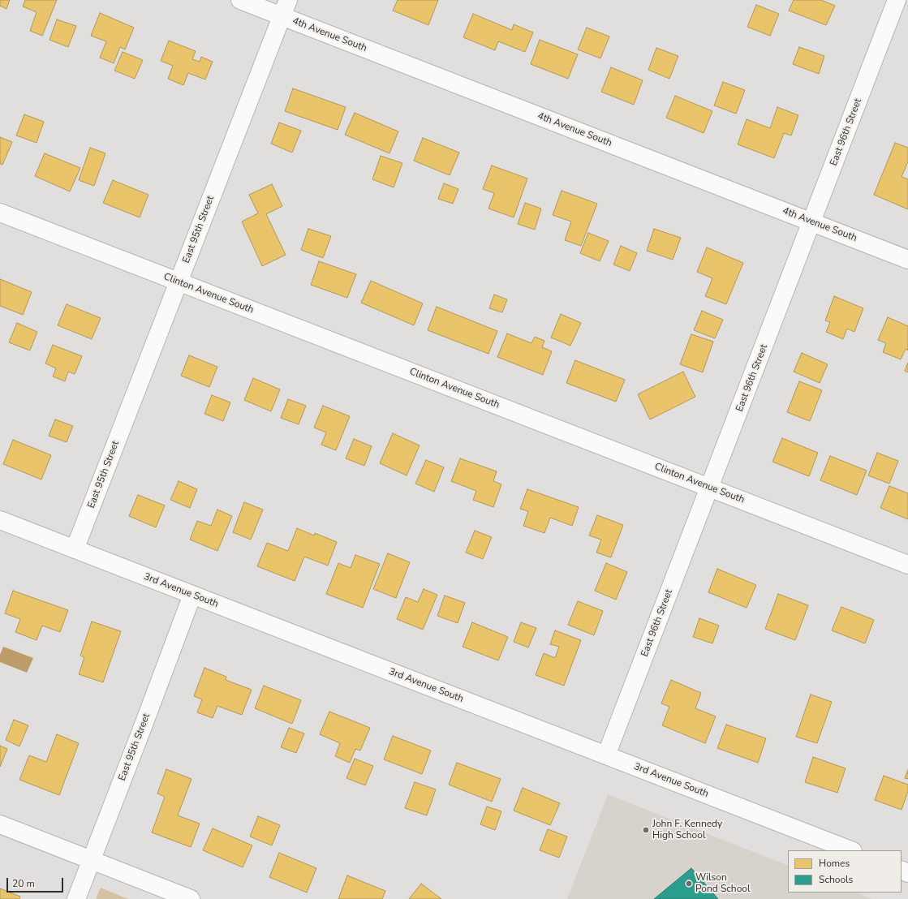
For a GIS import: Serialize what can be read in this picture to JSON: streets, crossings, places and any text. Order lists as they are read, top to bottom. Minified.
{"streets":{"street":["4th Avenue South","East 96th Street","East 95th Street","Clinton Avenue South","3rd Avenue South"]},"crossings":[["4th Avenue South","East 96th Street"],["4th Avenue South","East 95th Street"],["East 96th Street","Clinton Avenue South"],["East 96th Street","3rd Avenue South"],["East 95th Street","Clinton Avenue South"],["East 95th Street","3rd Avenue South"]],"places":["John F. Kennedy High School","Wilson Pond School"],"legend":["Homes","Schools"],"scale_bar":"20 m"}
